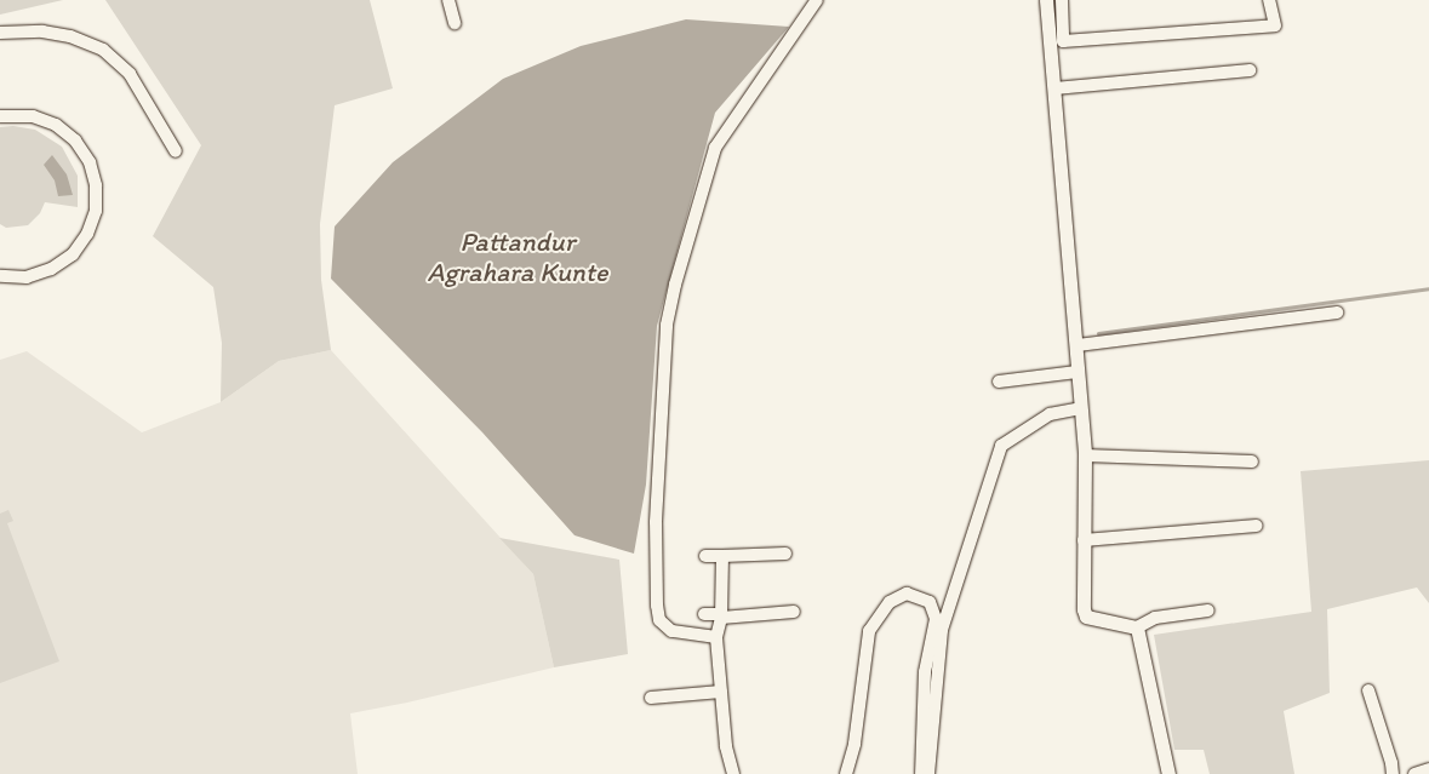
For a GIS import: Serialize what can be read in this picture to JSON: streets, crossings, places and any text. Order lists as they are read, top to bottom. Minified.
{"water":["Pattandur Agrahara Kunte"]}
